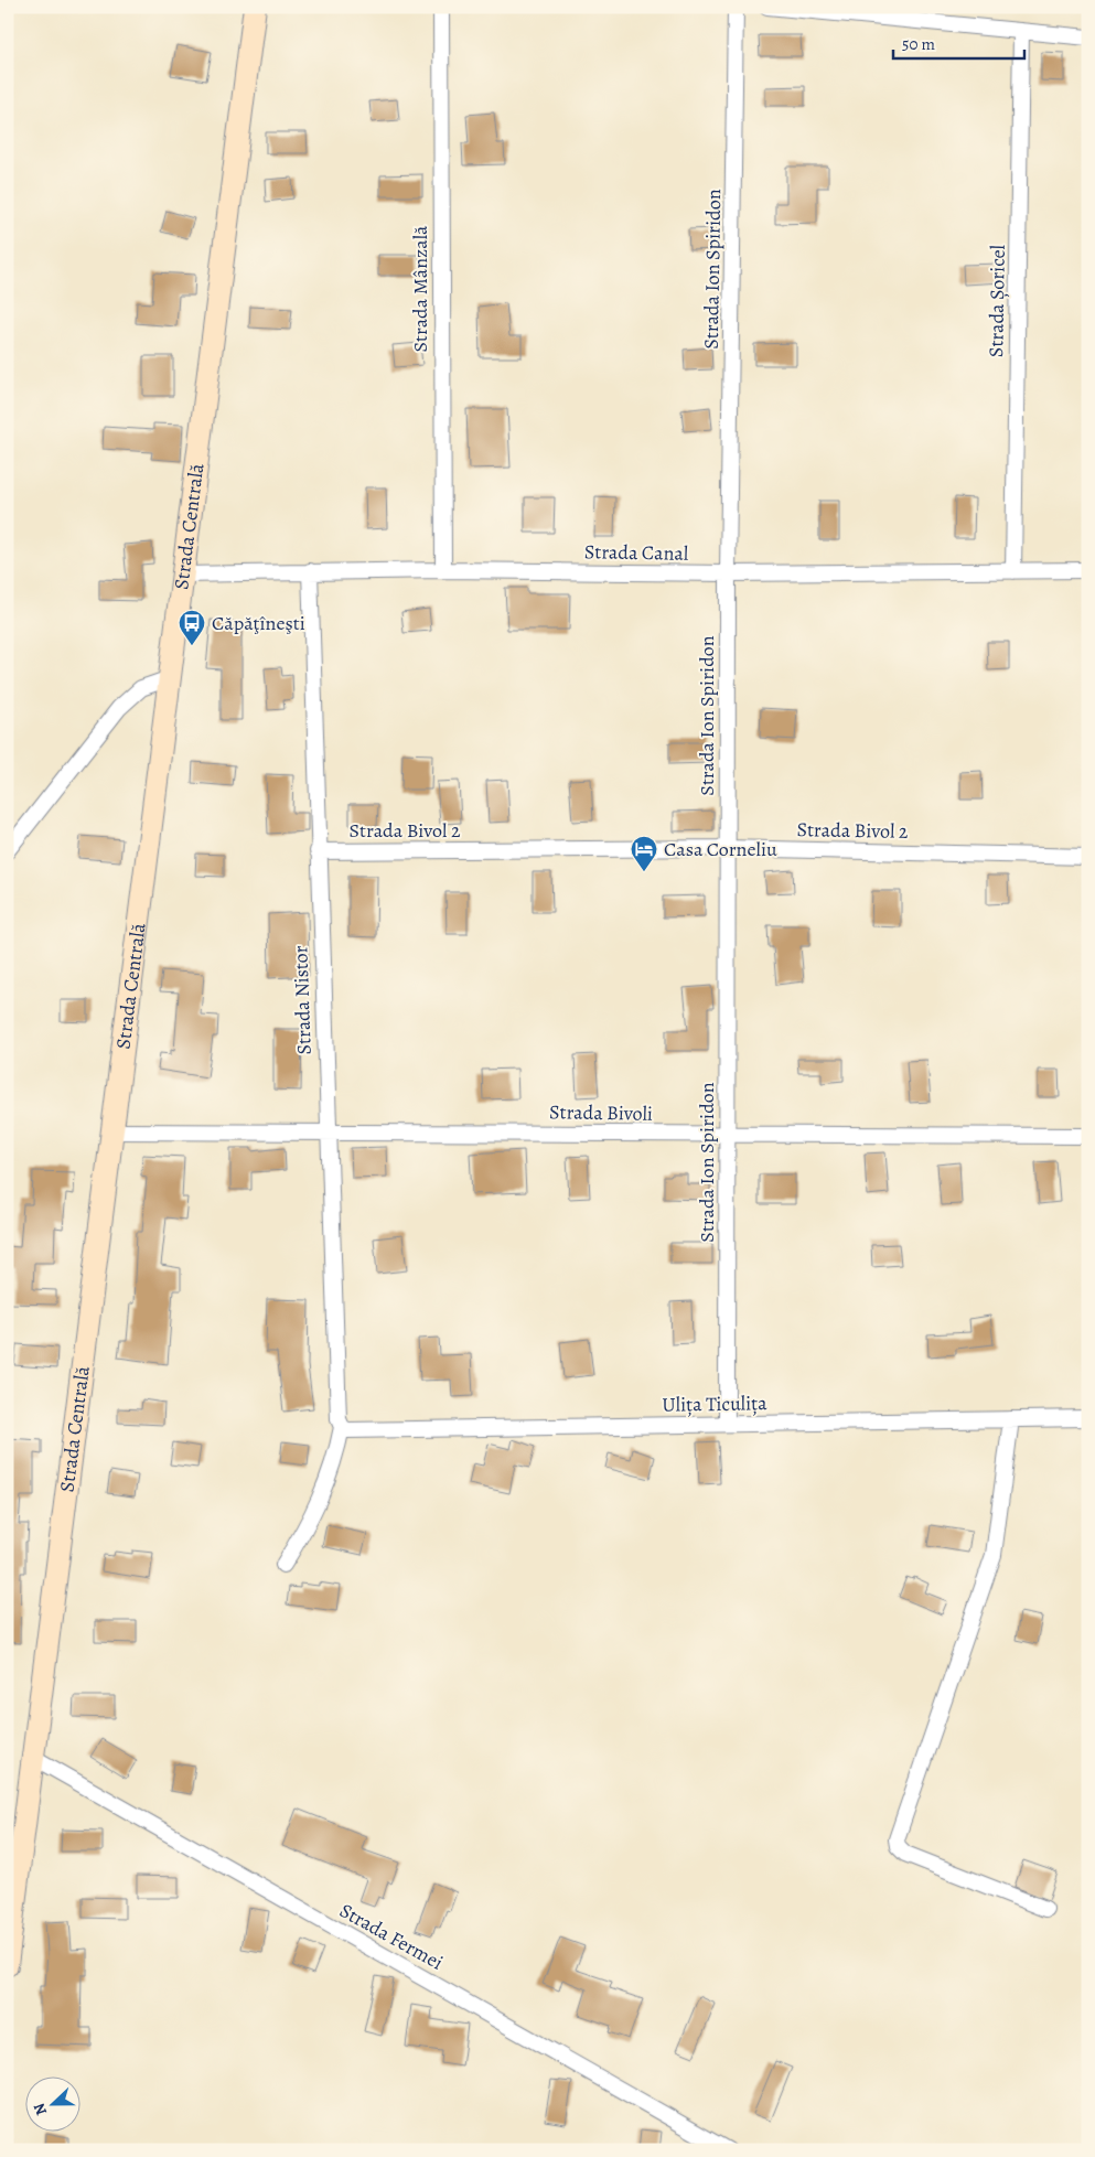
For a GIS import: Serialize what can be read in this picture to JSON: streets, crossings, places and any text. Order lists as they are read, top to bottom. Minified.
{"streets":{"main road":["Strada Centrală"],"street":["Strada Ion Spiridon","Strada Mânzală","Strada Șoricel","Strada Canal","Strada Bivol 2","Strada Nistor","Strada Bivoli","Ulița Ticulița","Strada Fermei"]},"crossings":[["Strada Ion Spiridon","Strada Canal"],["Strada Ion Spiridon","Strada Bivol 2"],["Strada Ion Spiridon","Strada Bivoli"],["Strada Ion Spiridon","Ulița Ticulița"],["Strada Mânzală","Strada Canal"],["Strada Șoricel","Strada Canal"],["Strada Centrală","Strada Canal"],["Strada Centrală","Strada Bivoli"],["Strada Centrală","Strada Fermei"],["Strada Canal","Strada Nistor"],["Strada Bivol 2","Strada Nistor"],["Strada Nistor","Strada Bivoli"],["Strada Nistor","Ulița Ticulița"]],"places":{"bus stop":["Căpăţîneşti"],"hotel":["Casa Corneliu"]},"scale_bar":"50 m","north":"left"}
